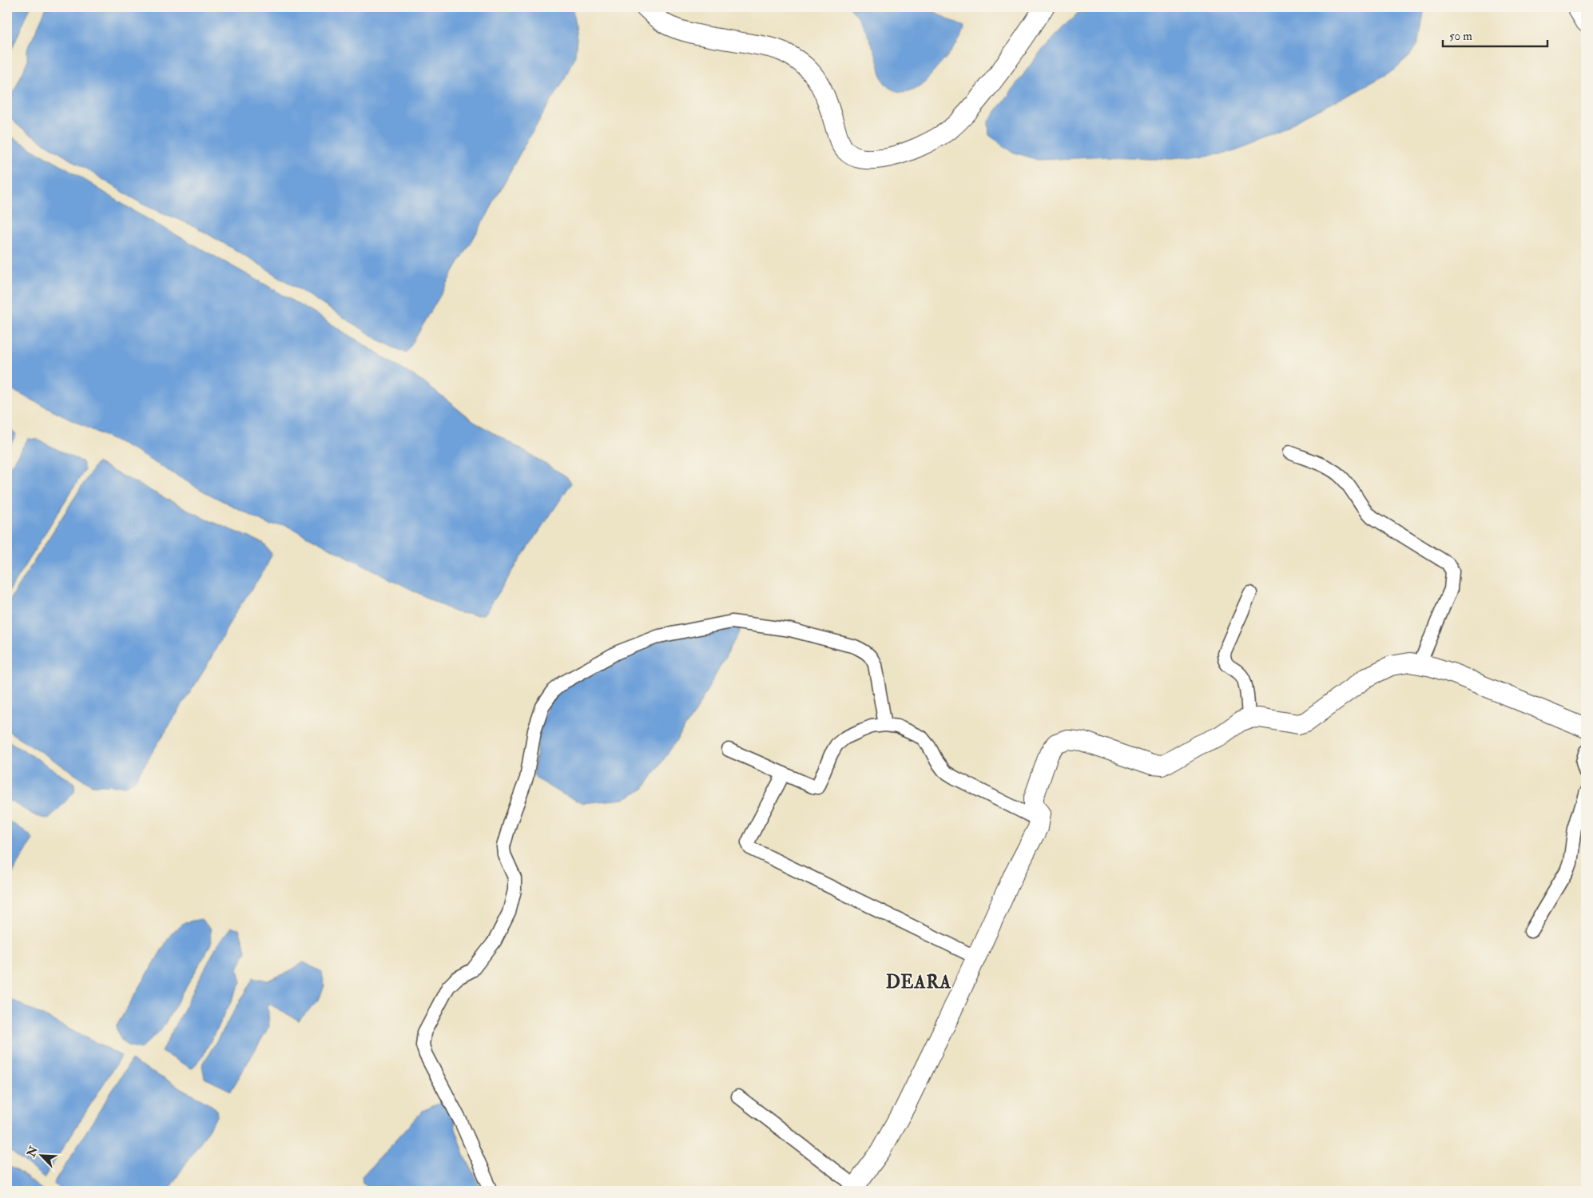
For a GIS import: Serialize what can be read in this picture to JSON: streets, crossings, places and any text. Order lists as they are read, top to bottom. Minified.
{"districts":["DEARA"],"scale_bar":"50 m","north":"top left"}
